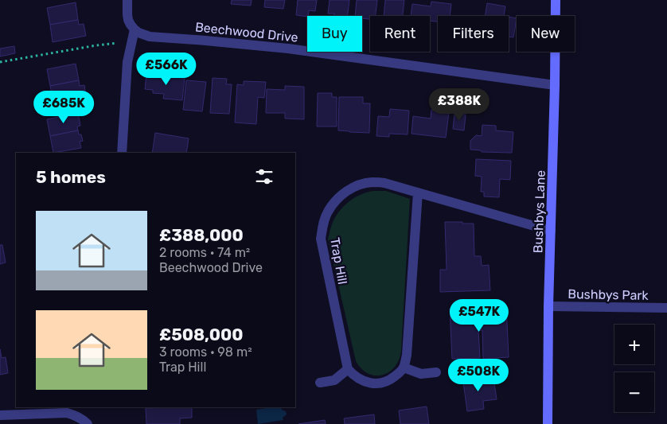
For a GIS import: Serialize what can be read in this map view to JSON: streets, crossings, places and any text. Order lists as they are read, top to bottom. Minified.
{"streets":{"street":["Beechwood Drive","Bushbys Lane","Trap Hill","Bushbys Park"]},"crossings":[["Beechwood Drive","Bushbys Lane"],["Bushbys Lane","Trap Hill"],["Bushbys Lane","Bushbys Park"]],"page":{"chip":["Buy","Rent","Filters","New"],"price":["£566K","£388K","£685K","£547K","£508K"],"heading":"5 homes","list":[{"name":"£388,000","note":"2 rooms · 74 m² · Beechwood Drive"},{"name":"£508,000","note":"3 rooms · 98 m² · Trap Hill"}],"map_buttons":["+","−"]}}
